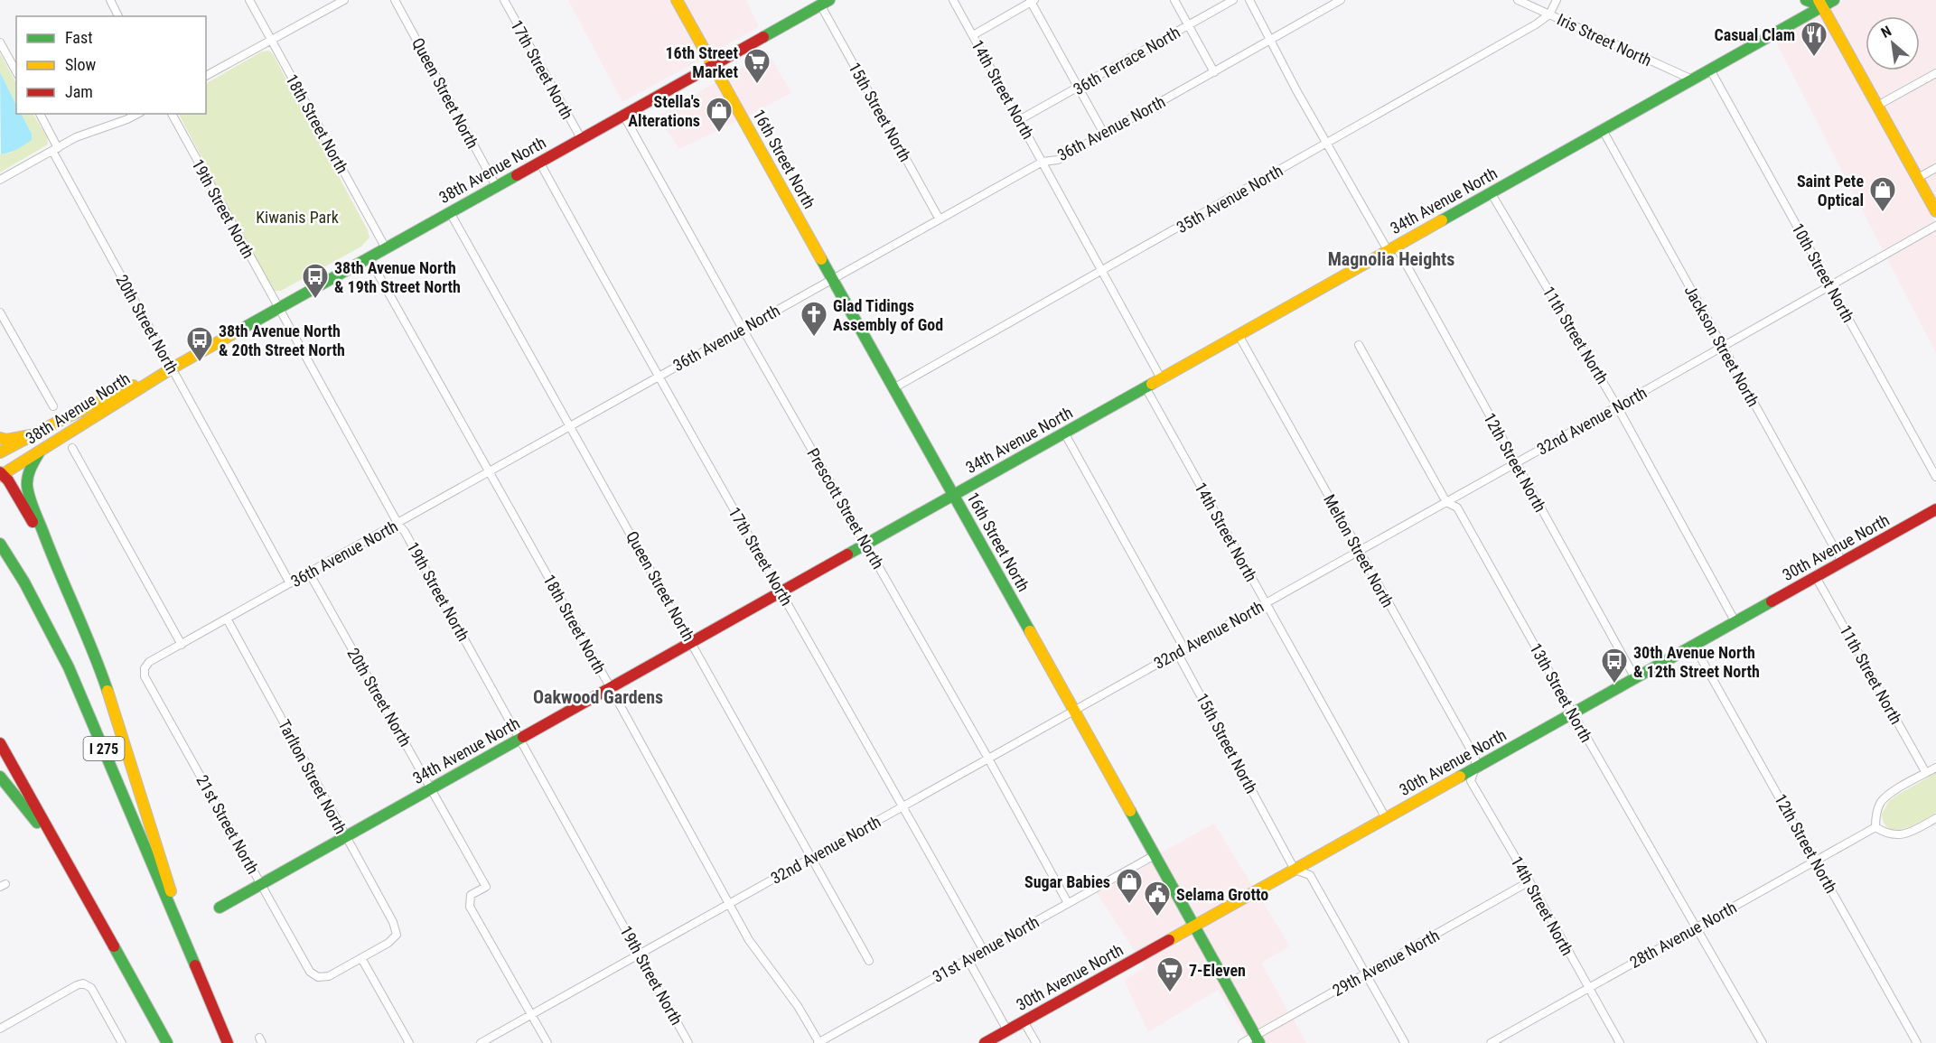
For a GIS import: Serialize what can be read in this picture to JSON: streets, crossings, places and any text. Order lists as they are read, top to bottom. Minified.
{"streets":{"main road":["16th Street North","38th Avenue North","34th Avenue North","30th Avenue North","I 275"],"street":["Iris Street North","36th Terrace North","17th Street North","14th Street North","Queen Street North","15th Street North","18th Street North","36th Avenue North","35th Avenue North","19th Street North","10th Street North","20th Street North","11th Street North","Jackson Street North","32nd Avenue North","12th Street North","Prescott Street North","Melton Street North","13th Street North","Tarlton Street North","21st Street North","28th Avenue North","31st Avenue North","29th Avenue North"]},"crossings":[["Iris Street North","35th Avenue North"],["Iris Street North","34th Avenue North"],["36th Terrace North","14th Street North"],["17th Street North","36th Avenue North"],["17th Street North","38th Avenue North"],["17th Street North","34th Avenue North"],["17th Street North","32nd Avenue North"],["17th Street North","31st Avenue North"],["14th Street North","36th Avenue North"],["14th Street North","35th Avenue North"],["14th Street North","34th Avenue North"],["14th Street North","32nd Avenue North"],["14th Street North","30th Avenue North"],["14th Street North","Melton Street North"],["14th Street North","28th Avenue North"],["14th Street North","29th Avenue North"],["Queen Street North","36th Avenue North"],["Queen Street North","38th Avenue North"],["Queen Street North","34th Avenue North"],["Queen Street North","32nd Avenue North"],["15th Street North","36th Avenue North"],["15th Street North","38th Avenue North"],["15th Street North","34th Avenue North"],["15th Street North","32nd Avenue North"],["15th Street North","30th Avenue North"],["15th Street North","29th Avenue North"],["18th Street North","36th Avenue North"],["18th Street North","38th Avenue North"],["18th Street North","34th Avenue North"],["18th Street North","32nd Avenue North"],["18th Street North","31st Avenue North"],["36th Avenue North","16th Street North"],["36th Avenue North","19th Street North"],["36th Avenue North","20th Street North"],["36th Avenue North","12th Street North"],["36th Avenue North","Prescott Street North"],["36th Avenue North","Tarlton Street North"],["36th Avenue North","21st Street North"],["16th Street North","38th Avenue North"],["16th Street North","35th Avenue North"],["16th Street North","34th Avenue North"],["16th Street North","32nd Avenue North"],["16th Street North","30th Avenue North"],["16th Street North","31st Avenue North"],["16th Street North","29th Avenue North"],["38th Avenue North","19th Street North"],["38th Avenue North","20th Street North"],["38th Avenue North","Prescott Street North"],["35th Avenue North","12th Street North"],["34th Avenue North","19th Street North"],["34th Avenue North","10th Street North"],["34th Avenue North","20th Street North"],["34th Avenue North","11th Street North"],["34th Avenue North","Jackson Street North"],["34th Avenue North","12th Street North"],["34th Avenue North","Prescott Street North"],["34th Avenue North","Melton Street North"],["34th Avenue North","Tarlton Street North"],["34th Avenue North","21st Street North"],["19th Street North","32nd Avenue North"],["10th Street North","32nd Avenue North"],["20th Street North","32nd Avenue North"],["11th Street North","32nd Avenue North"],["11th Street North","30th Avenue North"],["Jackson Street North","32nd Avenue North"],["Jackson Street North","30th Avenue North"],["32nd Avenue North","12th Street North"],["32nd Avenue North","Prescott Street North"],["32nd Avenue North","Melton Street North"],["32nd Avenue North","13th Street North"],["12th Street North","30th Avenue North"],["12th Street North","28th Avenue North"],["Prescott Street North","31st Avenue North"],["30th Avenue North","Melton Street North"],["30th Avenue North","13th Street North"],["13th Street North","28th Avenue North"],["Tarlton Street North","21st Street North"]],"districts":["Magnolia Heights","Oakwood Gardens"],"parks":["Kiwanis Park"],"places":{"restaurant":["Casual Clam"],"supermarket":["16th Street Market","7-Eleven"],"shop":["Stella's Alterations","Saint Pete Optical","Sugar Babies"],"bus stop":["38th Avenue North & 19th Street North","38th Avenue North & 20th Street North","30th Avenue North & 12th Street North"],"church":["Glad Tidings Assembly of God"],"public building":["Selama Grotto"]},"legend":["Fast","Slow","Jam"],"north":"top left"}
